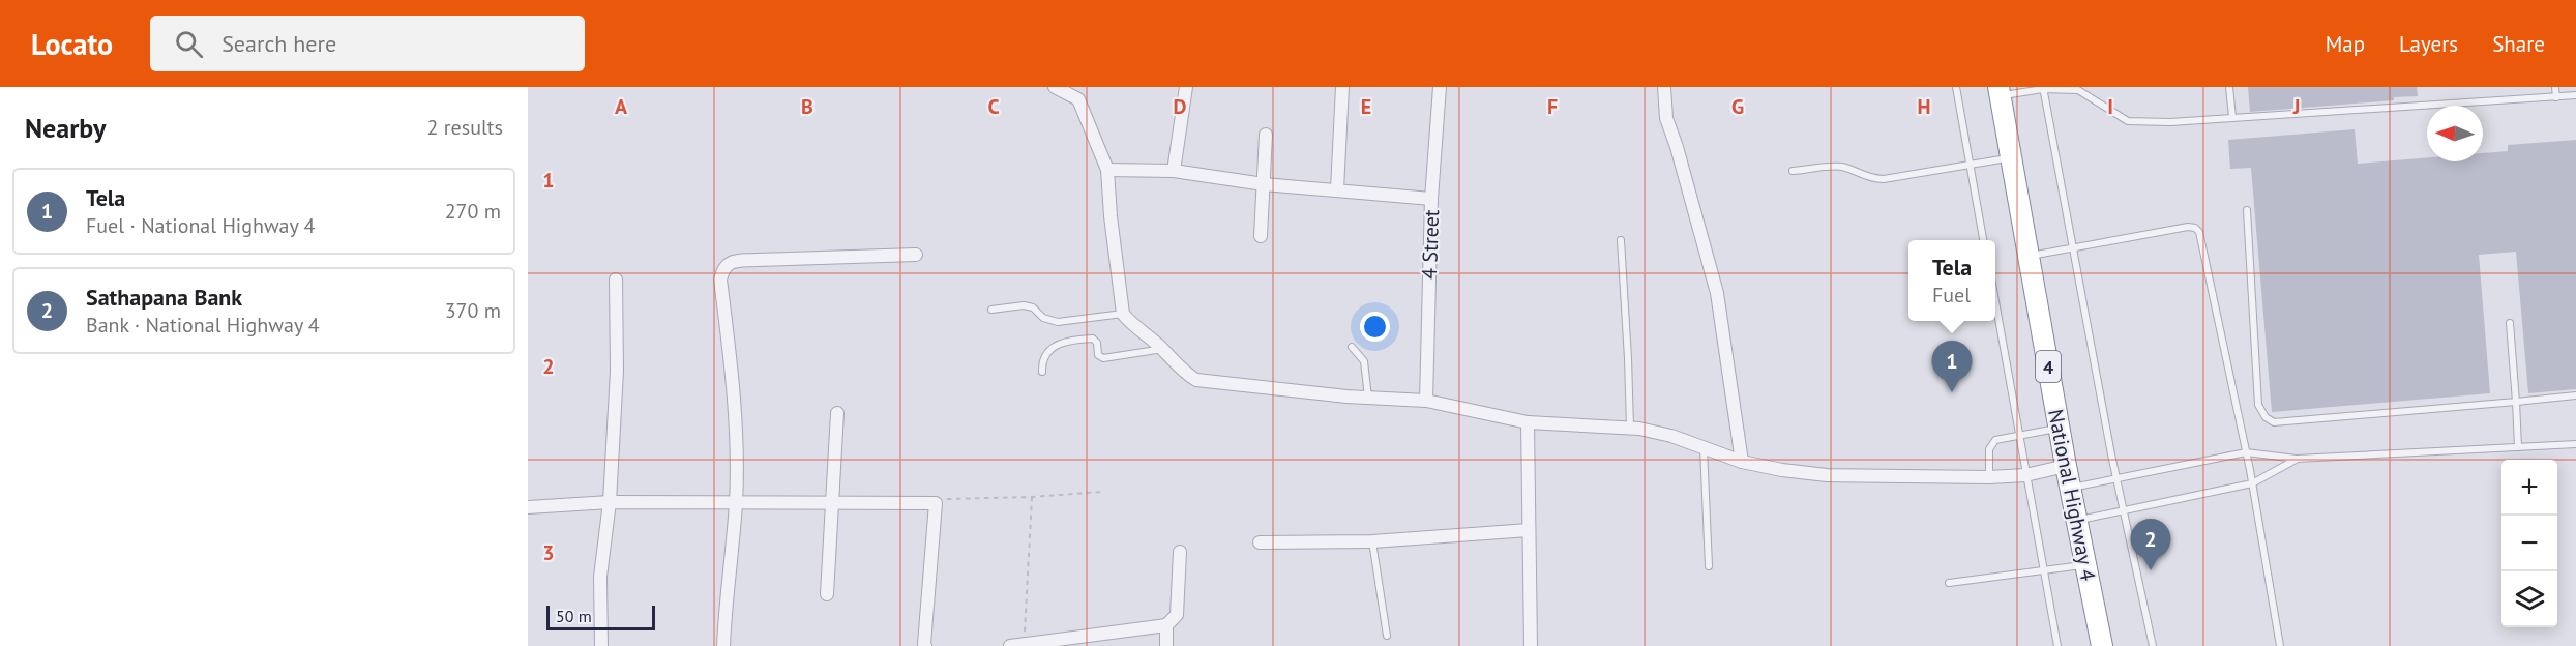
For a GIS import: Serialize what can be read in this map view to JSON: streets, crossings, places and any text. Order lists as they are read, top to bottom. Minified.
{"streets":{"highway":["4","National Highway 4"],"street":["4 Street"]},"scale_bar":"50 m","north":"left","page":{"header":"Locato","search":"Search here","nav":["Map","Layers","Share"],"heading":["Nearby","2 results"],"list":[{"mark":"1","name":"Tela","note":"Fuel · National Highway 4","value":"270 m"},{"mark":"2","name":"Sathapana Bank","note":"Bank · National Highway 4","value":"370 m"}],"popup":["Tela","Fuel"],"pins":["1","2"],"map_buttons":["+","−"],"scale":"50 m"},"grid":{"columns":["A","B","C","D","E","F","G","H","I","J"],"rows":["1","2","3"]}}
